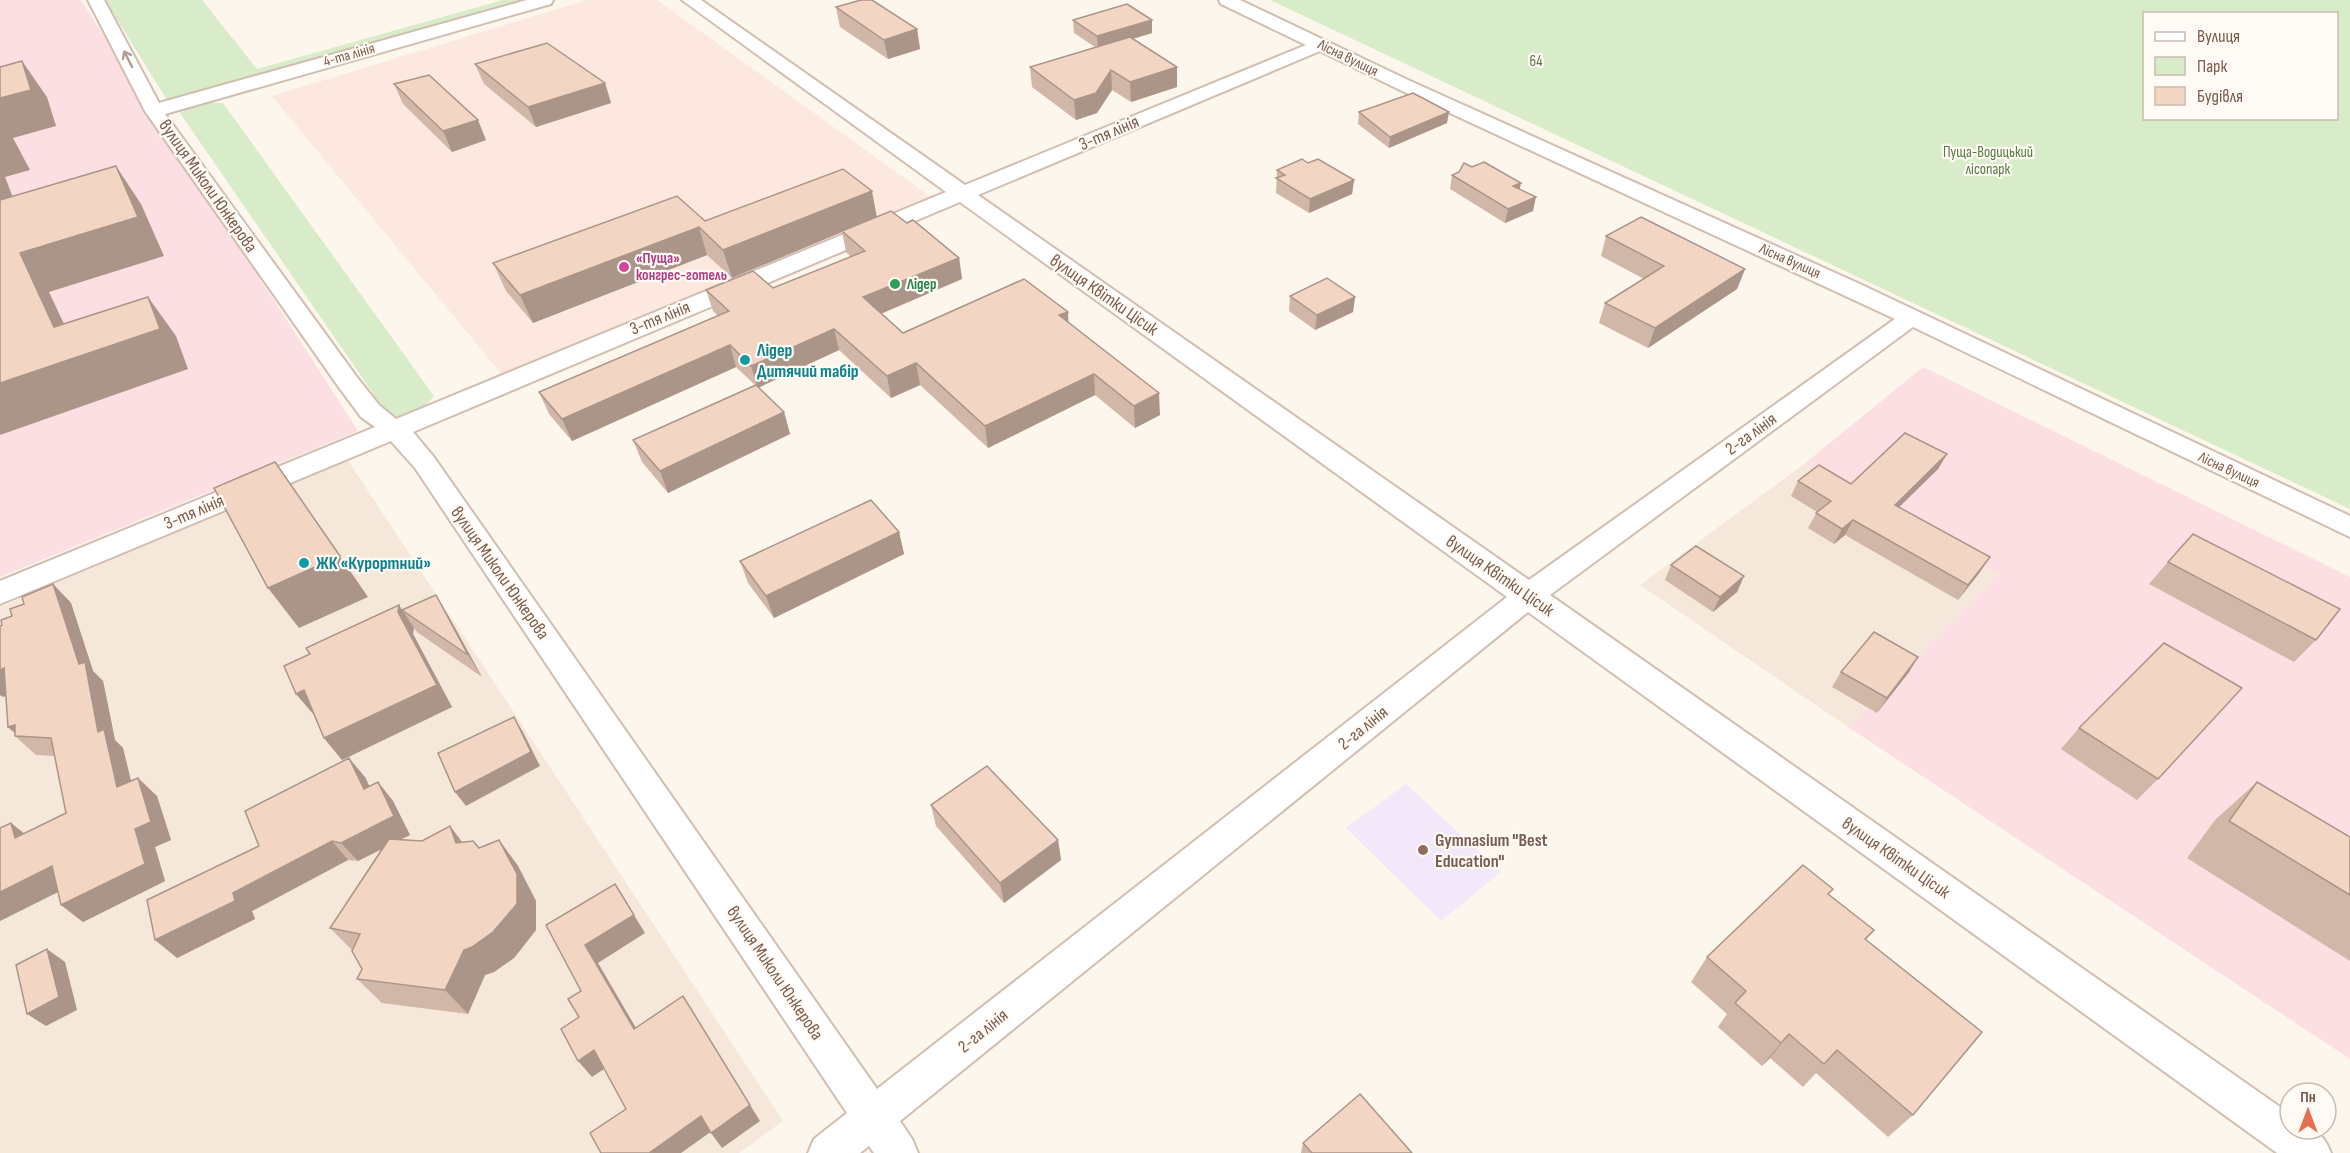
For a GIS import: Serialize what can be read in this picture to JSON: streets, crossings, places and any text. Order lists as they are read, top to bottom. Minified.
{"streets":{"street":["4-та лінія","Лісна вулиця","3-тя лінія","вулиця Миколи Юнкерова","вулиця Квітки Цісик","2-га лінія"]},"crossings":[["4-та лінія","вулиця Миколи Юнкерова"],["Лісна вулиця","3-тя лінія"],["Лісна вулиця","2-га лінія"],["3-тя лінія","вулиця Миколи Юнкерова"],["3-тя лінія","вулиця Квітки Цісик"],["вулиця Миколи Юнкерова","2-га лінія"],["вулиця Квітки Цісик","2-га лінія"]],"parks":["64","Пуща-Водицький лісопарк"],"places":["«Пуща» конгрес-готель","Лідер","Лідер Дитячий табір","ЖК «Курортний»","Gymnasium \"Best Education\""],"legend":["Вулиця","Парк","Будівля"],"north":"top"}
